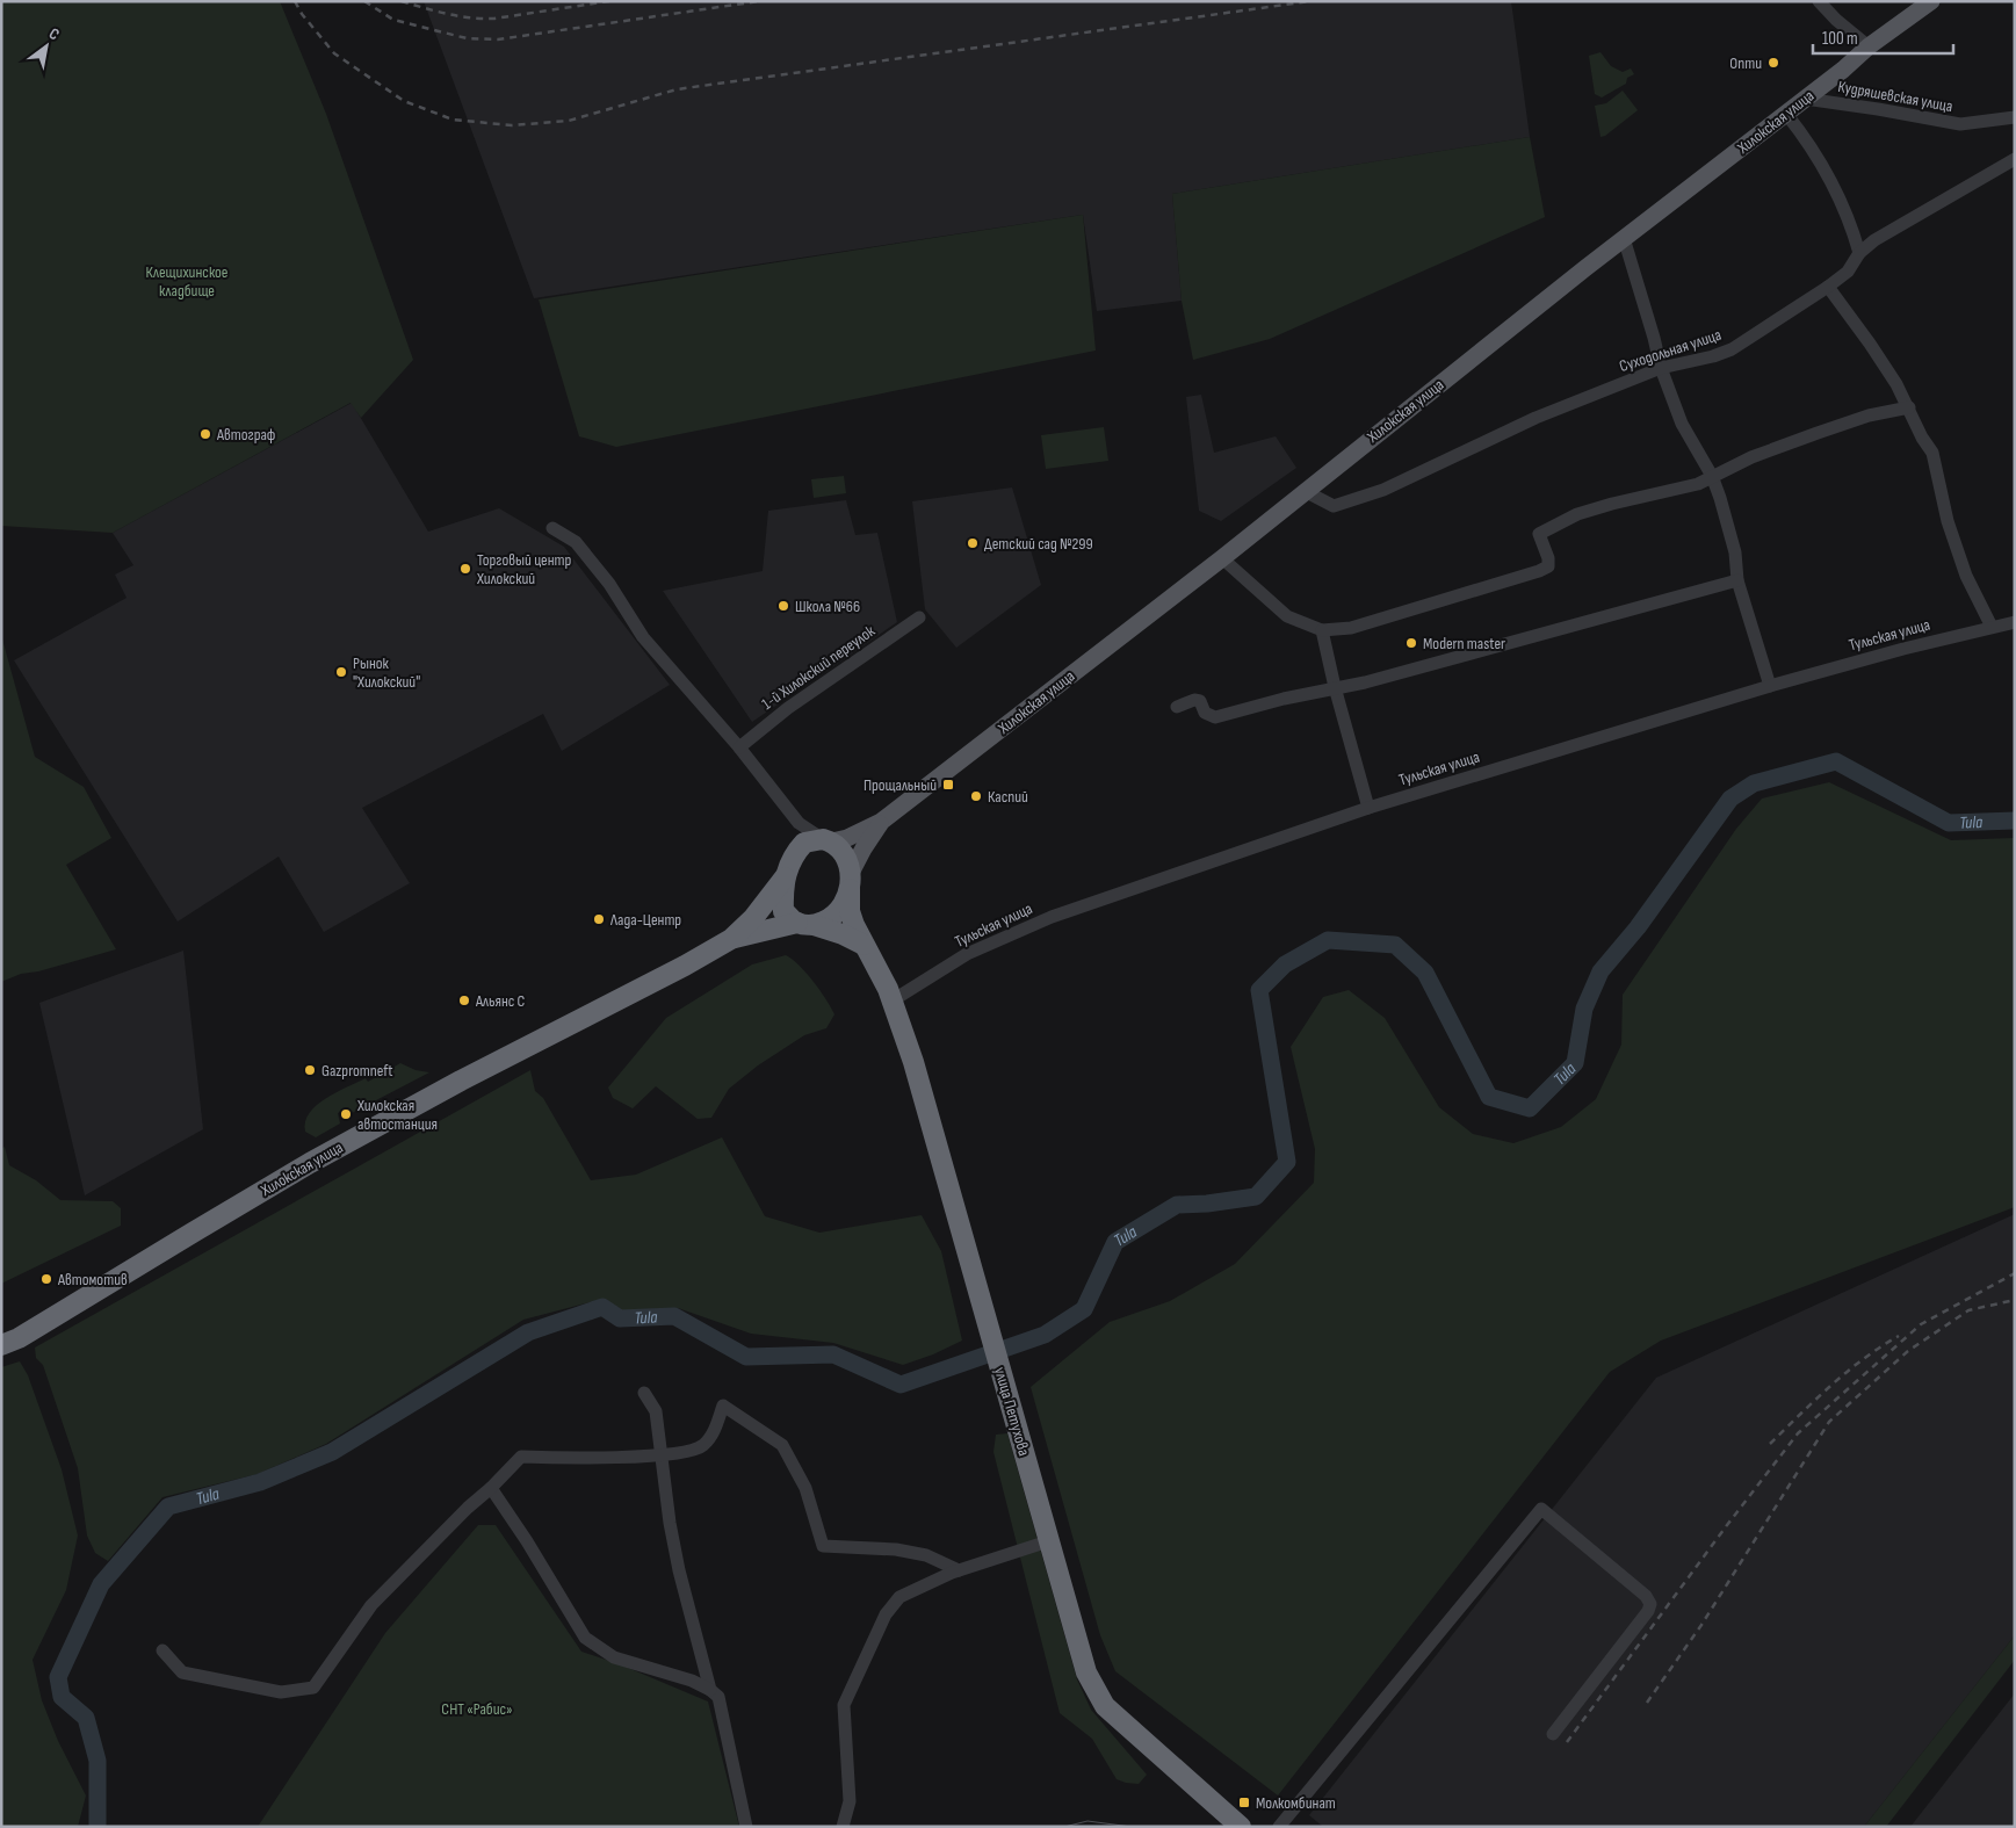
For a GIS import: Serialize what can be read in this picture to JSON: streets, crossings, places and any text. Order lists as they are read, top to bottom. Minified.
{"streets":{"highway":["Хилокская улица","улица Петухова"],"street":["Кудряшевская улица","Суходольная улица","Тульская улица","1-й Хилокский переулок"]},"crossings":[["Кудряшевская улица","Хилокская улица"],["Хилокская улица","Суходольная улица"],["Тульская улица","улица Петухова"]],"water":["Tula"],"parks":["Клещихинское кладбище","СНТ «Рабис»"],"places":{"other":["Опти","Автограф","Детский сад №299","Торговый центр Хилокский","Школа №66","Modern master","Рынок \"Хилокский\"","Каспий","Лада-Центр","Альянс С","Gazpromneft","Хилокская автостанция","Автомотив"],"transit":["Прощальный","Молкомбинат"]},"scale_bar":"100 m","north":"top right"}
